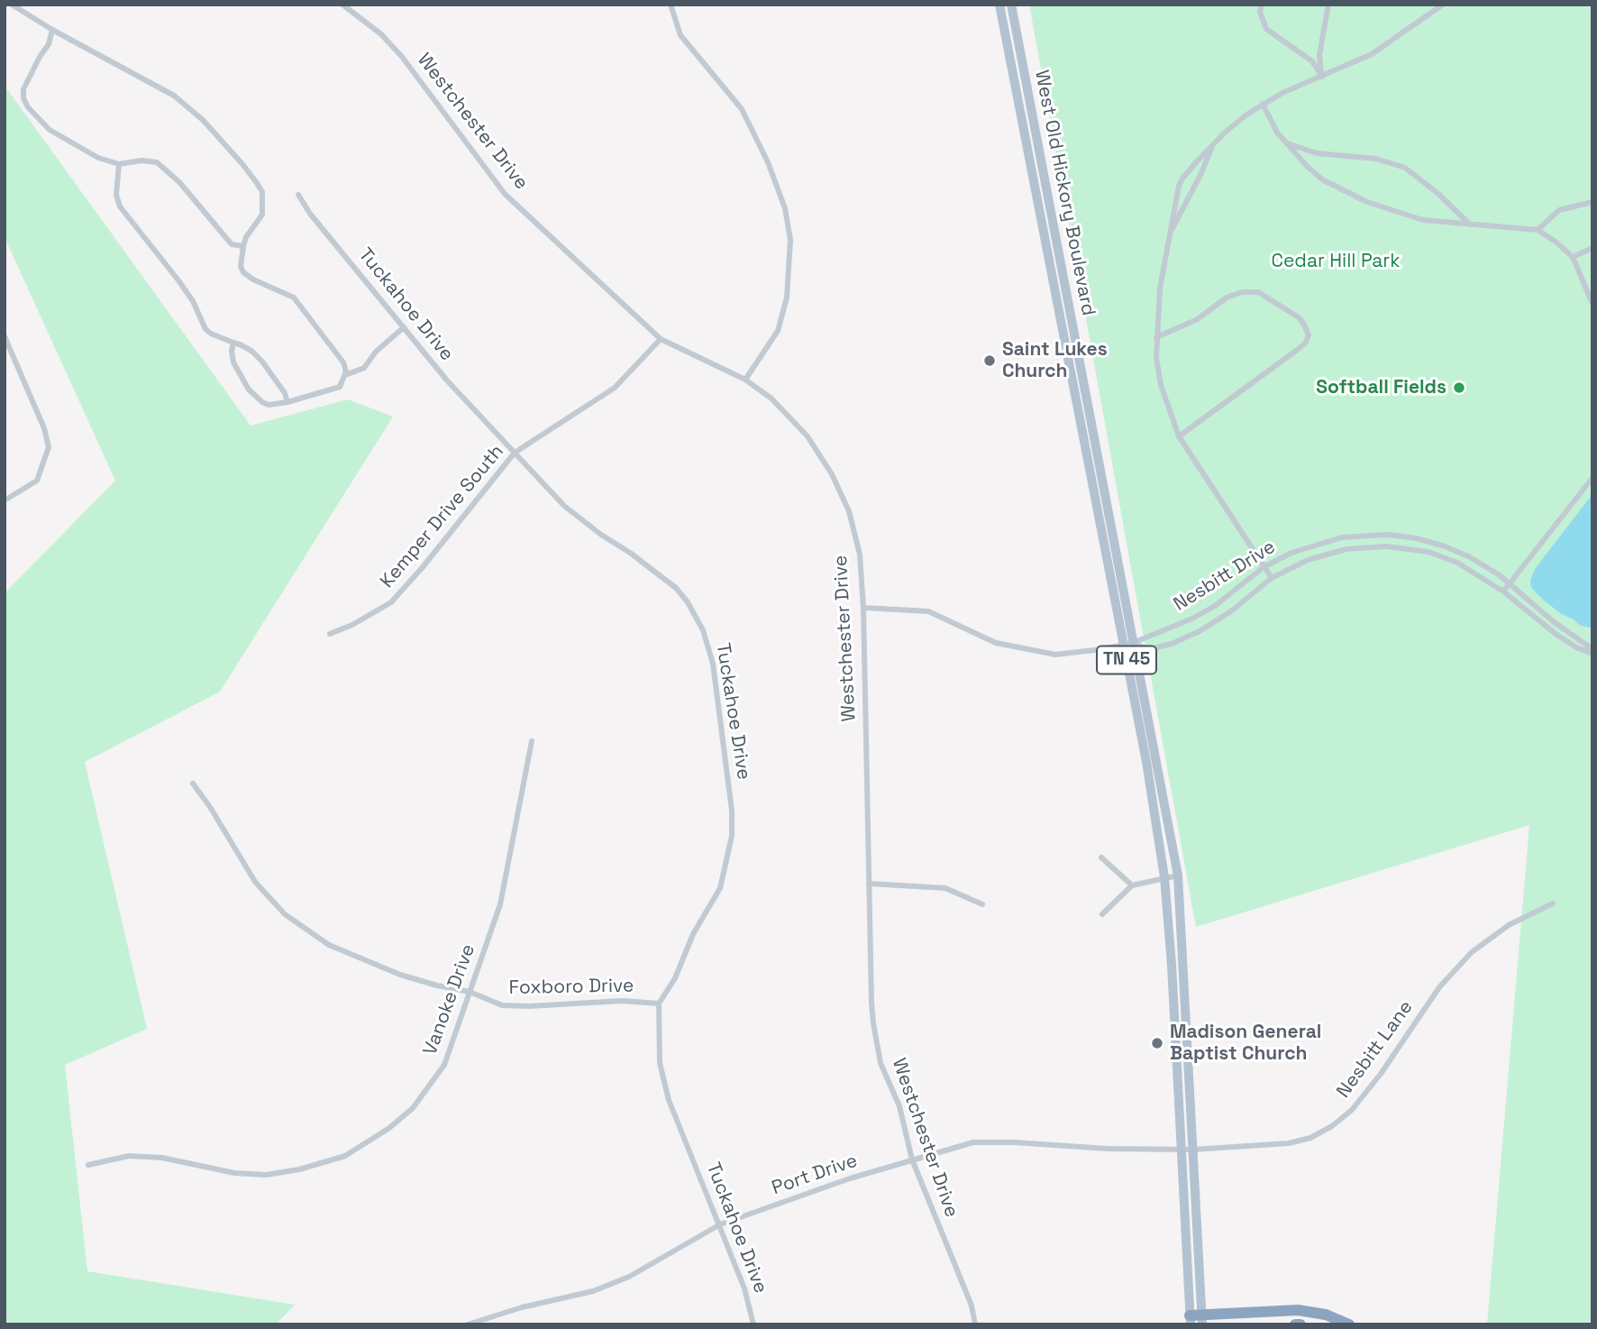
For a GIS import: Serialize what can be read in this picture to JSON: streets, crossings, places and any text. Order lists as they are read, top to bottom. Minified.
{"streets":{"main road":["West Old Hickory Boulevard","TN 45"],"street":["Westchester Drive","Tuckahoe Drive","Kemper Drive South","Nesbitt Drive","Foxboro Drive","Vanoke Drive","Nesbitt Lane","Port Drive"]},"crossings":[["Westchester Drive","Kemper Drive South"],["Westchester Drive","Port Drive"],["West Old Hickory Boulevard","Nesbitt Drive"],["West Old Hickory Boulevard","Nesbitt Lane"],["West Old Hickory Boulevard","Port Drive"],["Tuckahoe Drive","Kemper Drive South"],["Tuckahoe Drive","Foxboro Drive"],["Tuckahoe Drive","Port Drive"],["Foxboro Drive","Vanoke Drive"],["Nesbitt Lane","Port Drive"]],"parks":["Cedar Hill Park"],"places":["Saint Lukes Church","Softball Fields","Madison General Baptist Church"]}
